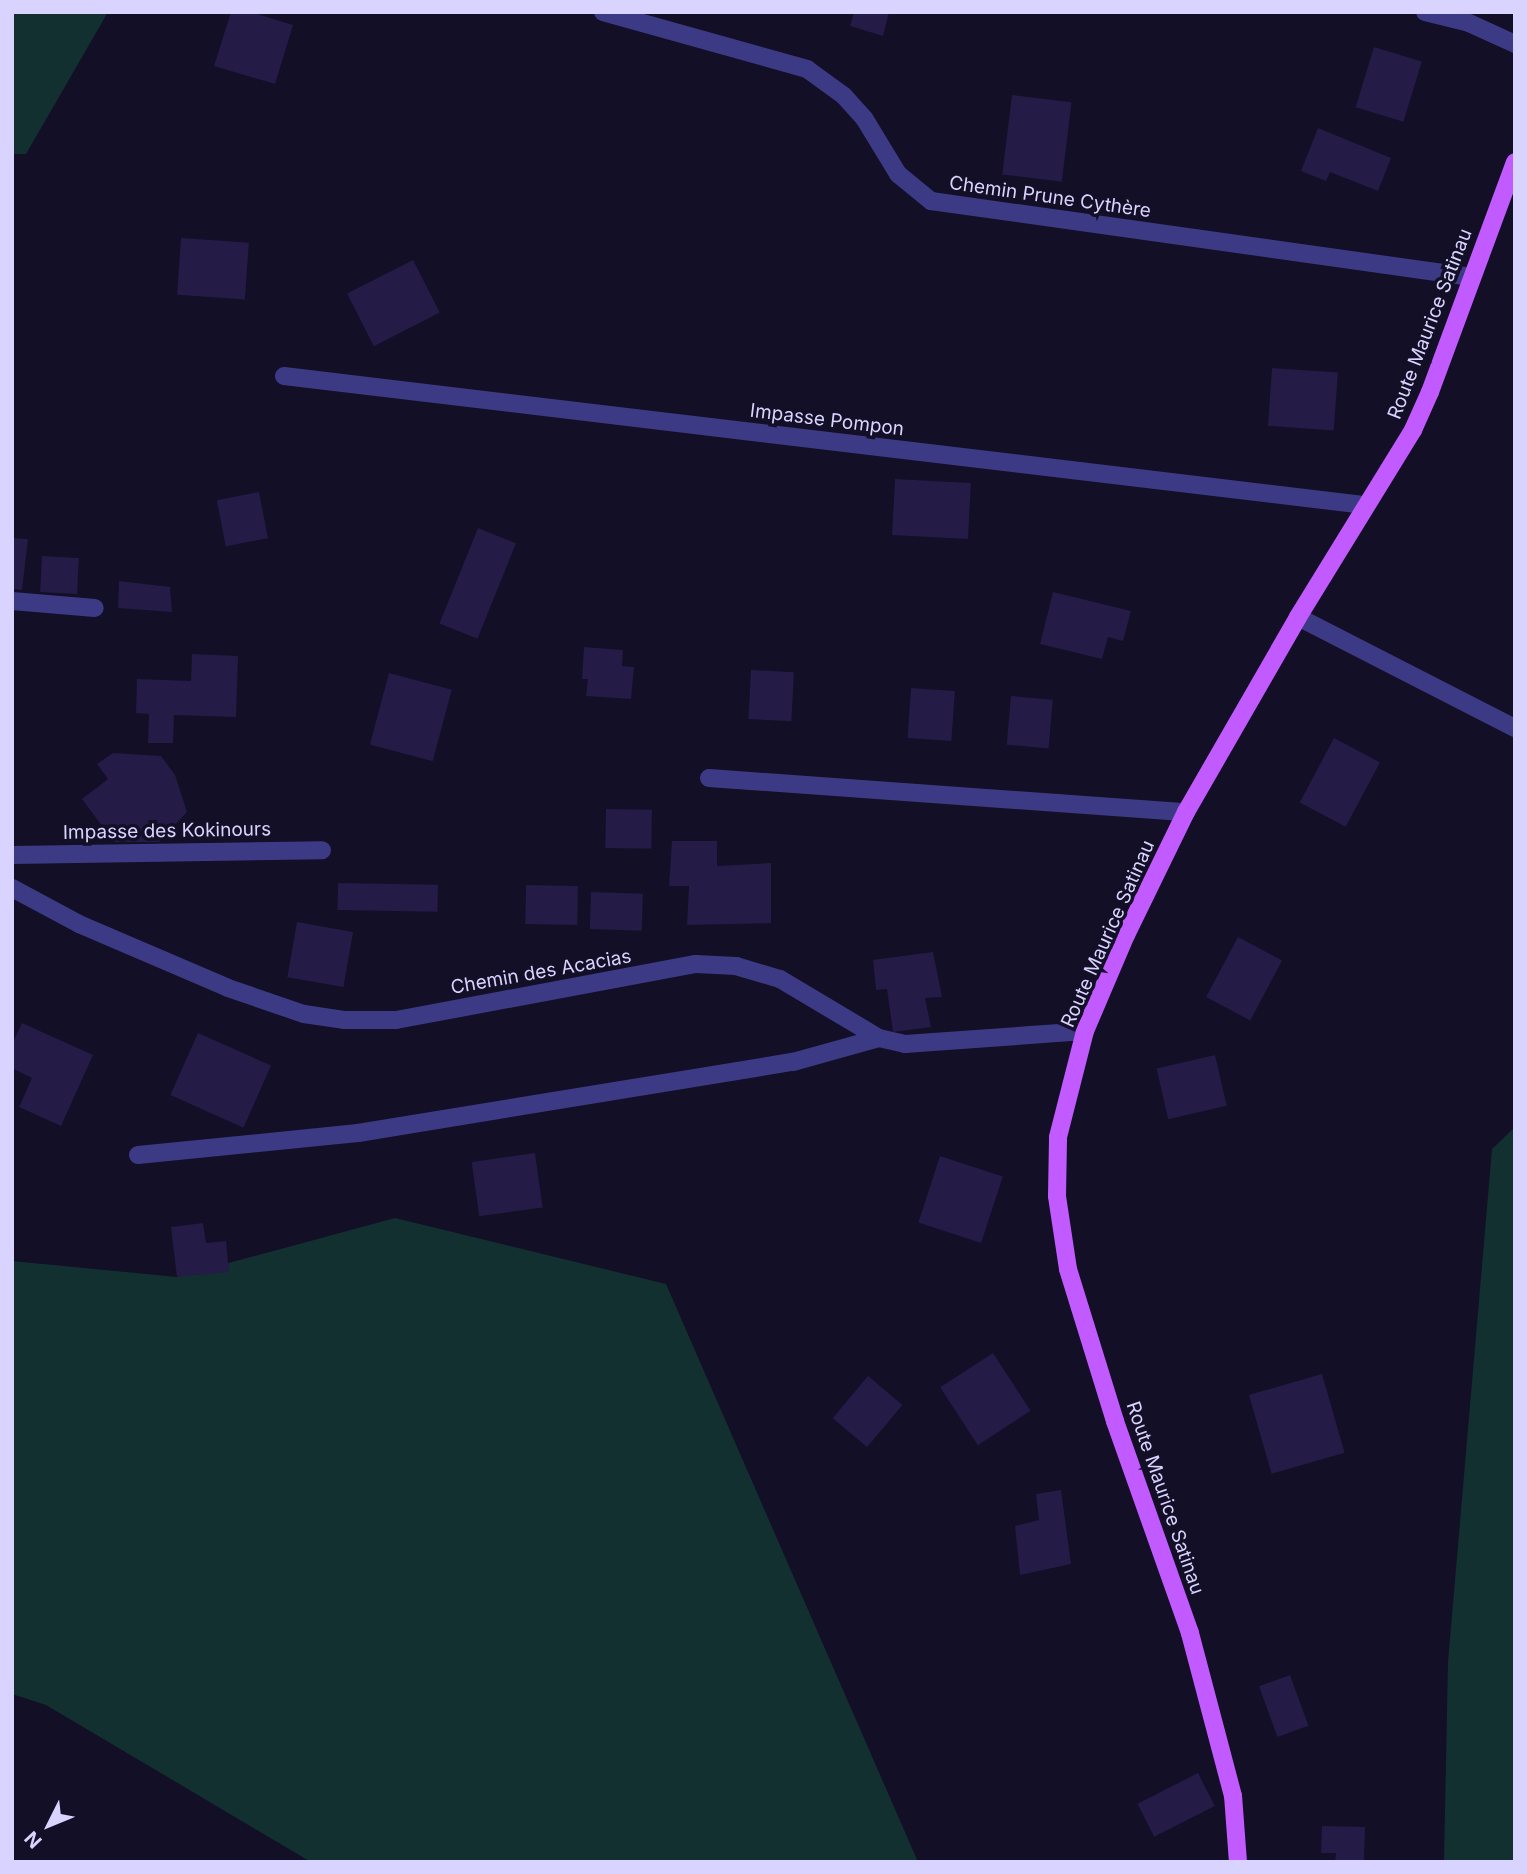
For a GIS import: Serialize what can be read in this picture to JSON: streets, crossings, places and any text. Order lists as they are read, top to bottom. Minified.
{"streets":{"main road":["Route Maurice Satinau"],"street":["Chemin Prune Cythère","Impasse Pompon","Impasse des Kokinours","Chemin des Acacias"]},"crossings":[["Chemin Prune Cythère","Route Maurice Satinau"],["Route Maurice Satinau","Impasse Pompon"],["Route Maurice Satinau","Chemin des Acacias"]],"north":"bottom left"}
